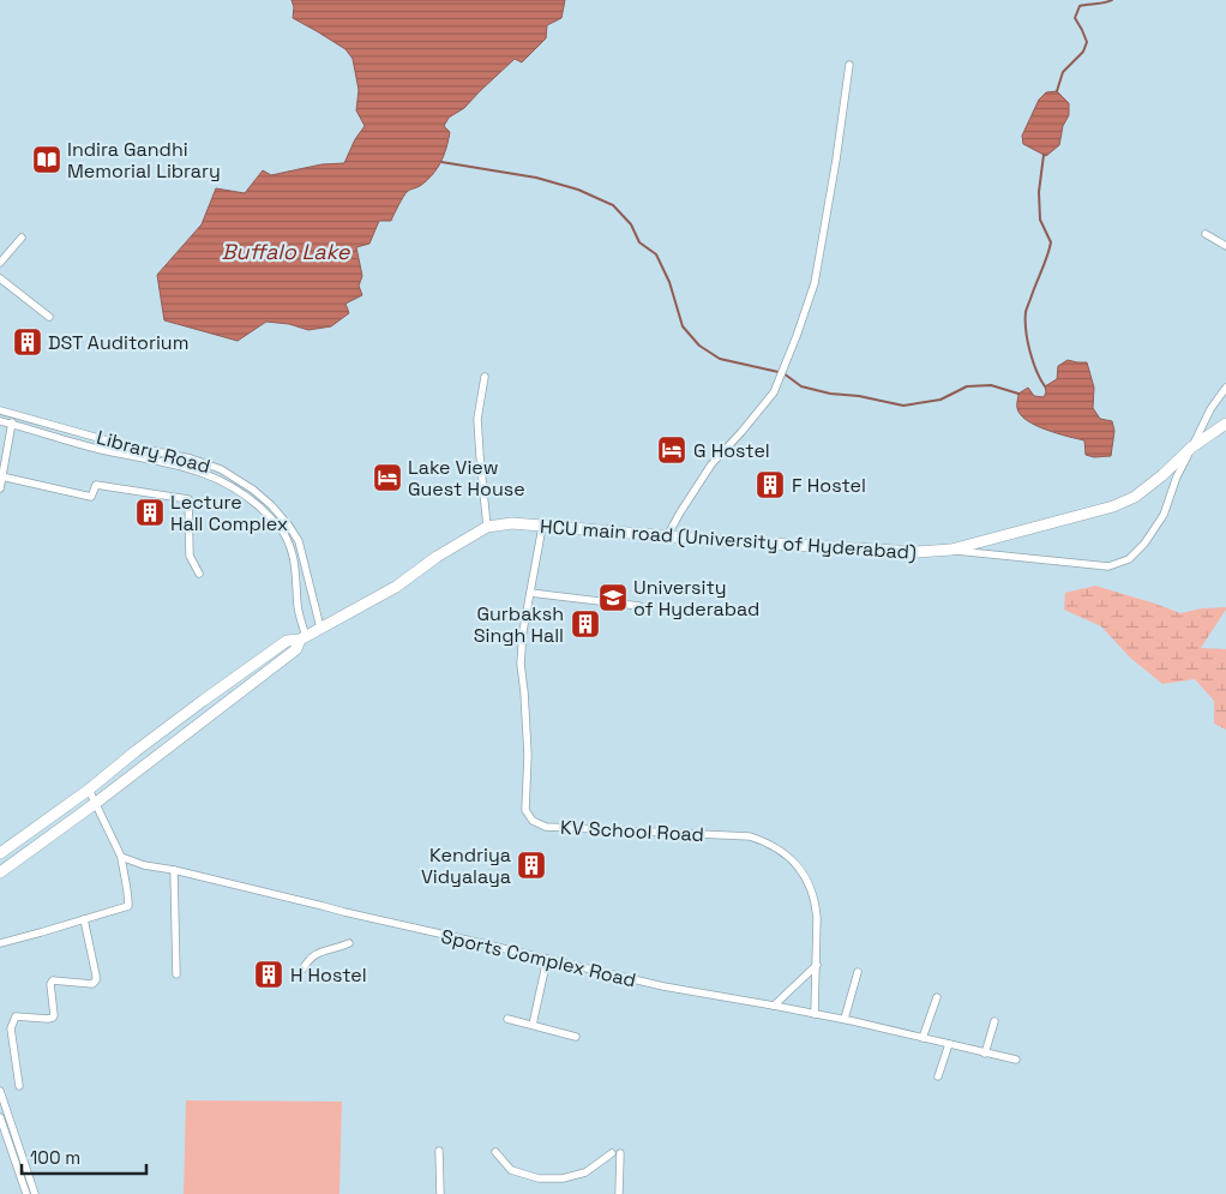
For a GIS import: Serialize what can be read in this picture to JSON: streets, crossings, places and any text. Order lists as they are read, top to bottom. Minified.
{"streets":{"street":["Library Road","HCU main road (University of Hyderabad)","KV School Road","Sports Complex Road"]},"crossings":[["Library Road","HCU main road (University of Hyderabad)"],["HCU main road (University of Hyderabad)","KV School Road"],["KV School Road","Sports Complex Road"]],"water":["Buffalo Lake"],"places":{"library":["Indira Gandhi Memorial Library"],"building":["DST Auditorium","F Hostel","Lecture Hall Complex","Gurbaksh Singh Hall","Kendriya Vidyalaya","H Hostel"],"hotel":["G Hostel","Lake View Guest House"],"school or university":["University of Hyderabad"]},"scale_bar":"100 m"}
